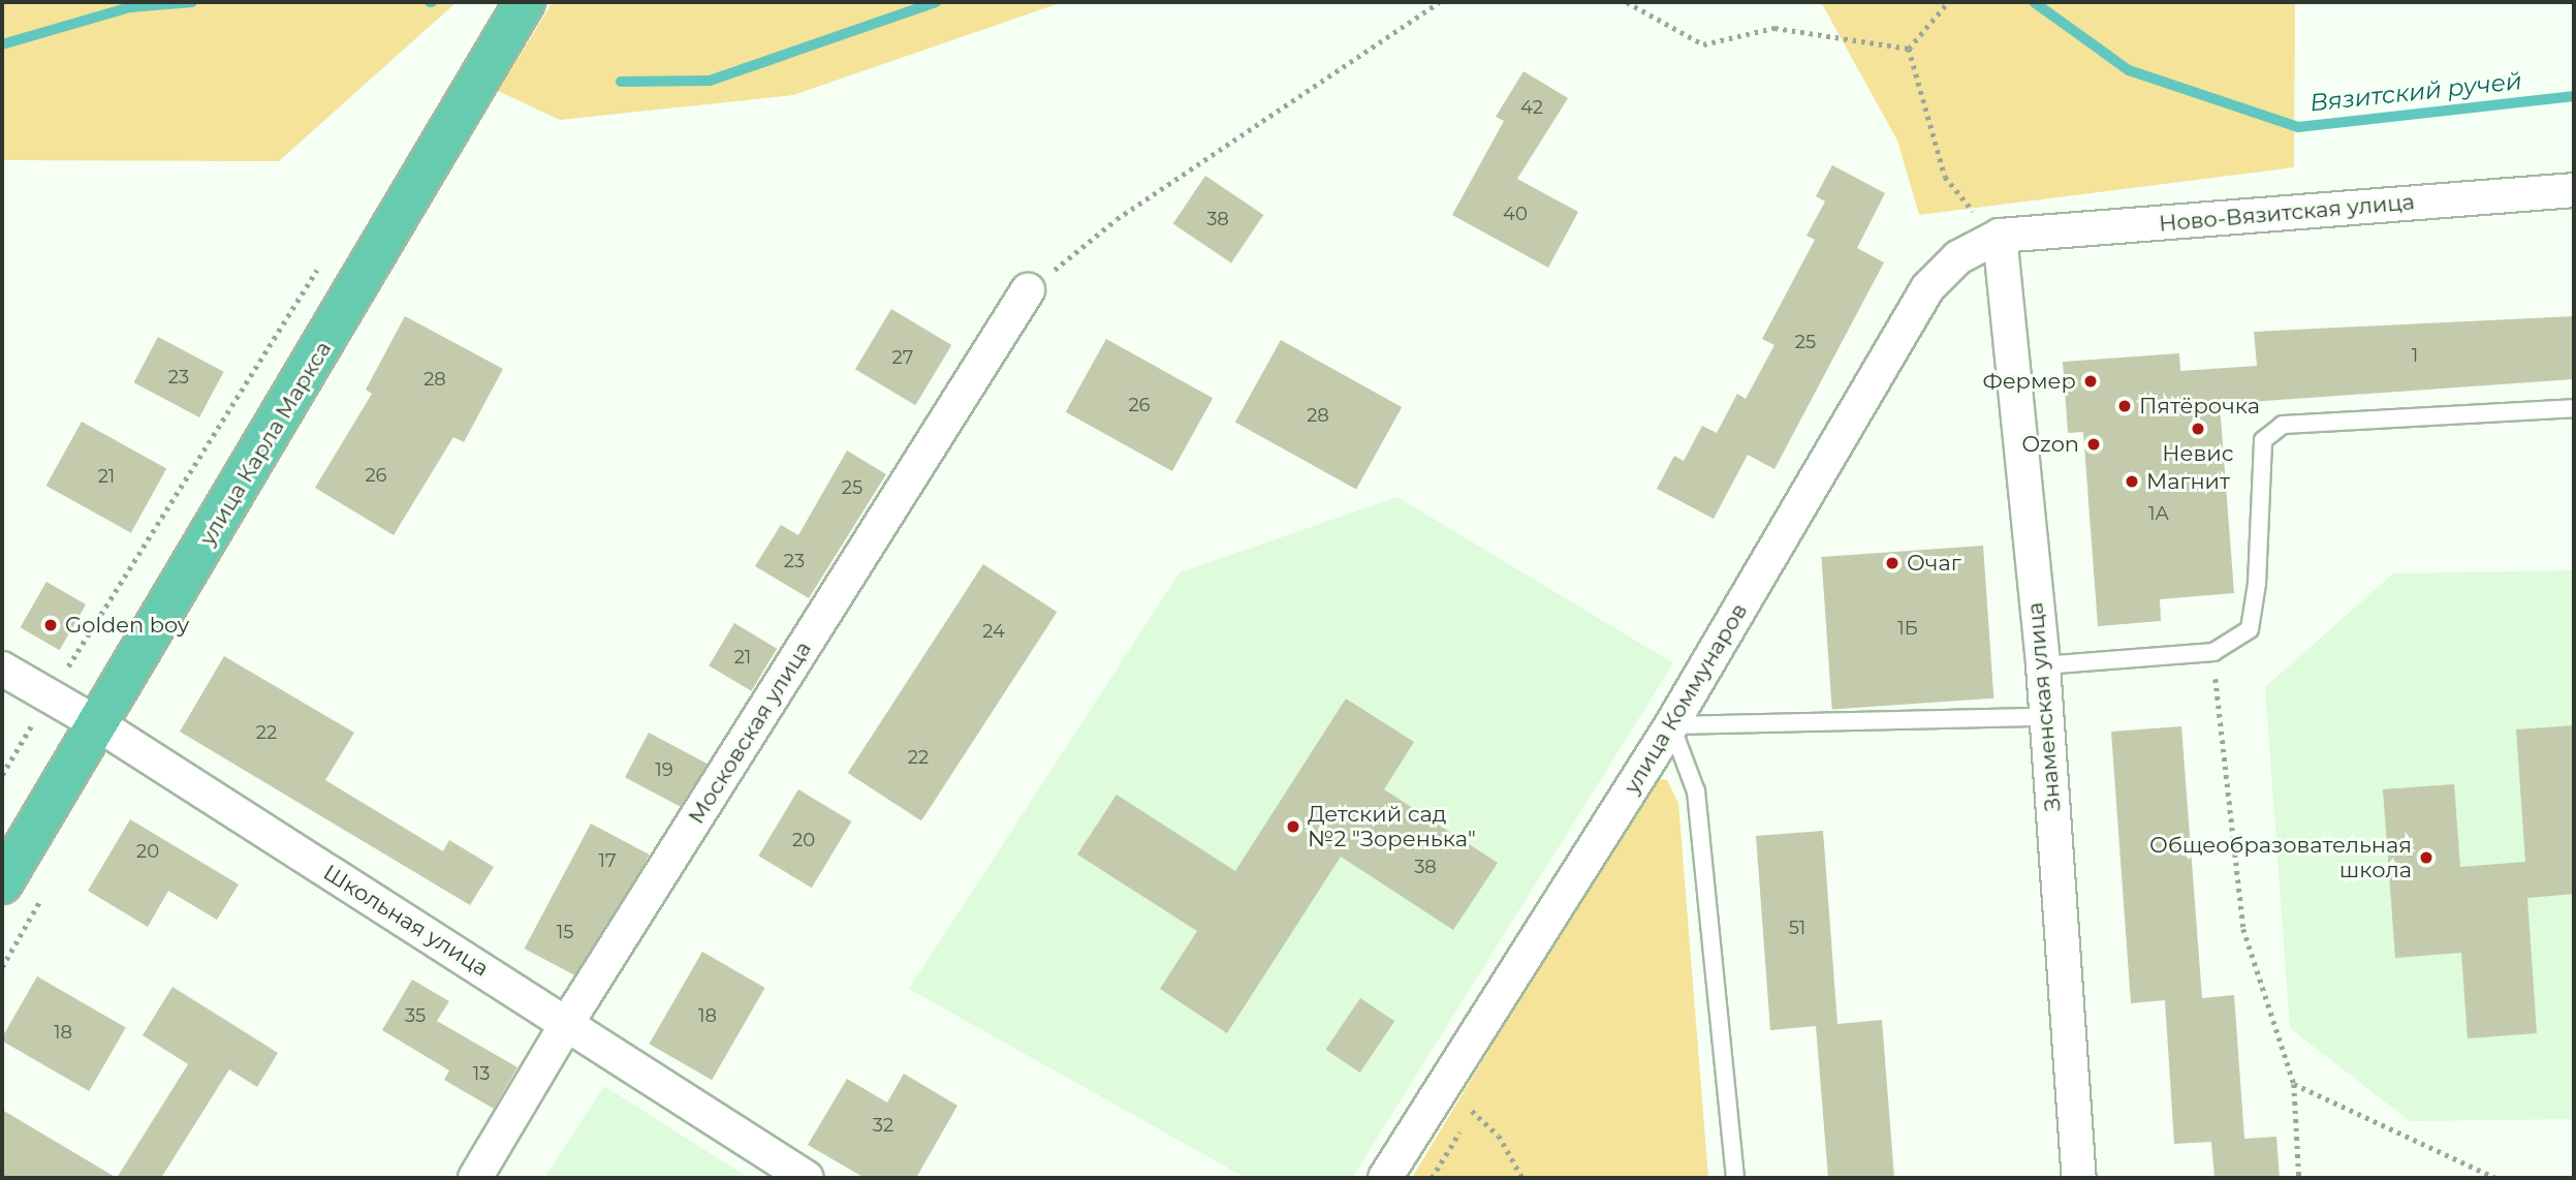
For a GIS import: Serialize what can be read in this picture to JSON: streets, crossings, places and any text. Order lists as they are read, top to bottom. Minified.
{"streets":{"main road":["улица Карла Маркса"],"street":["Ново-Вязитская улица","улица Коммунаров","Знаменская улица","Московская улица","Школьная улица"]},"crossings":[["Ново-Вязитская улица","улица Коммунаров"],["Ново-Вязитская улица","Знаменская улица"],["улица Карла Маркса","Школьная улица"],["улица Коммунаров","Знаменская улица"],["Московская улица","Школьная улица"]],"water":["Вязитский ручей"],"places":["Фермер","Пятёрочка","Невис","Ozon","Магнит","Очаг","Golden boy","Детский сад №2 \"Зоренька\"","Общеобразовательная школа"],"house_numbers":["42","40","38","25","1","27","23","28","26","28","26","21","25","1А","23","1Б","24","21","22","22","19","20","20","17","38","51","15","35","18","18","13","32"]}
